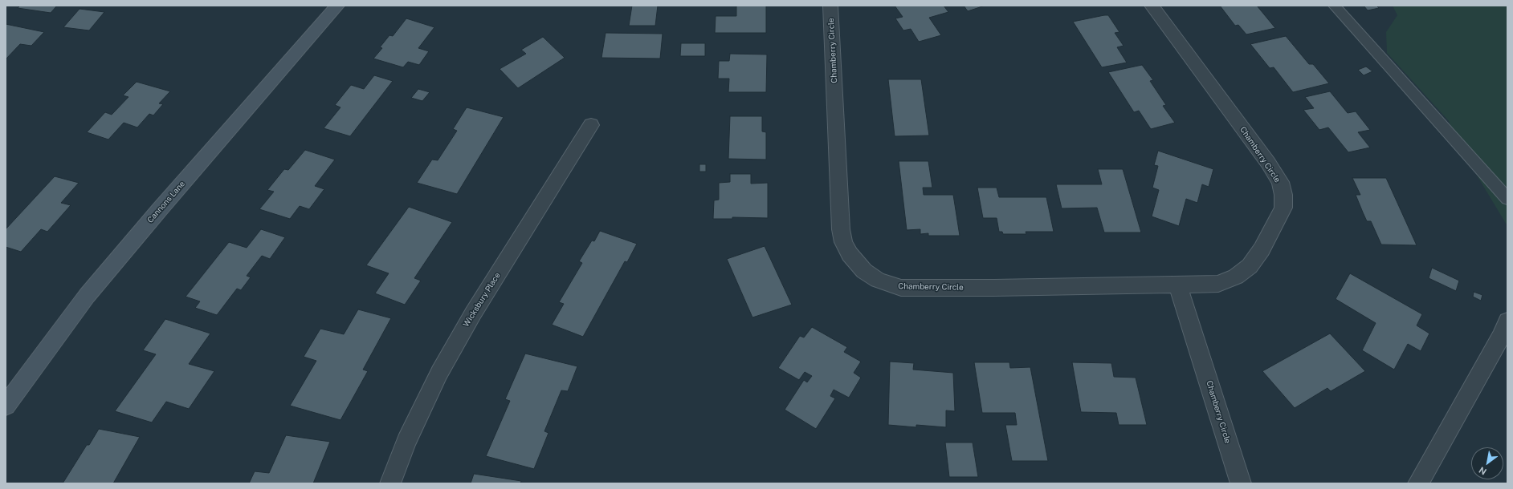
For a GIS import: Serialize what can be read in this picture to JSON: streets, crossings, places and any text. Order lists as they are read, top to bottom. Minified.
{"streets":{"main road":["Cannons Lane"],"street":["Chamberry Circle","Wicksbury Place"]},"north":"bottom left"}
